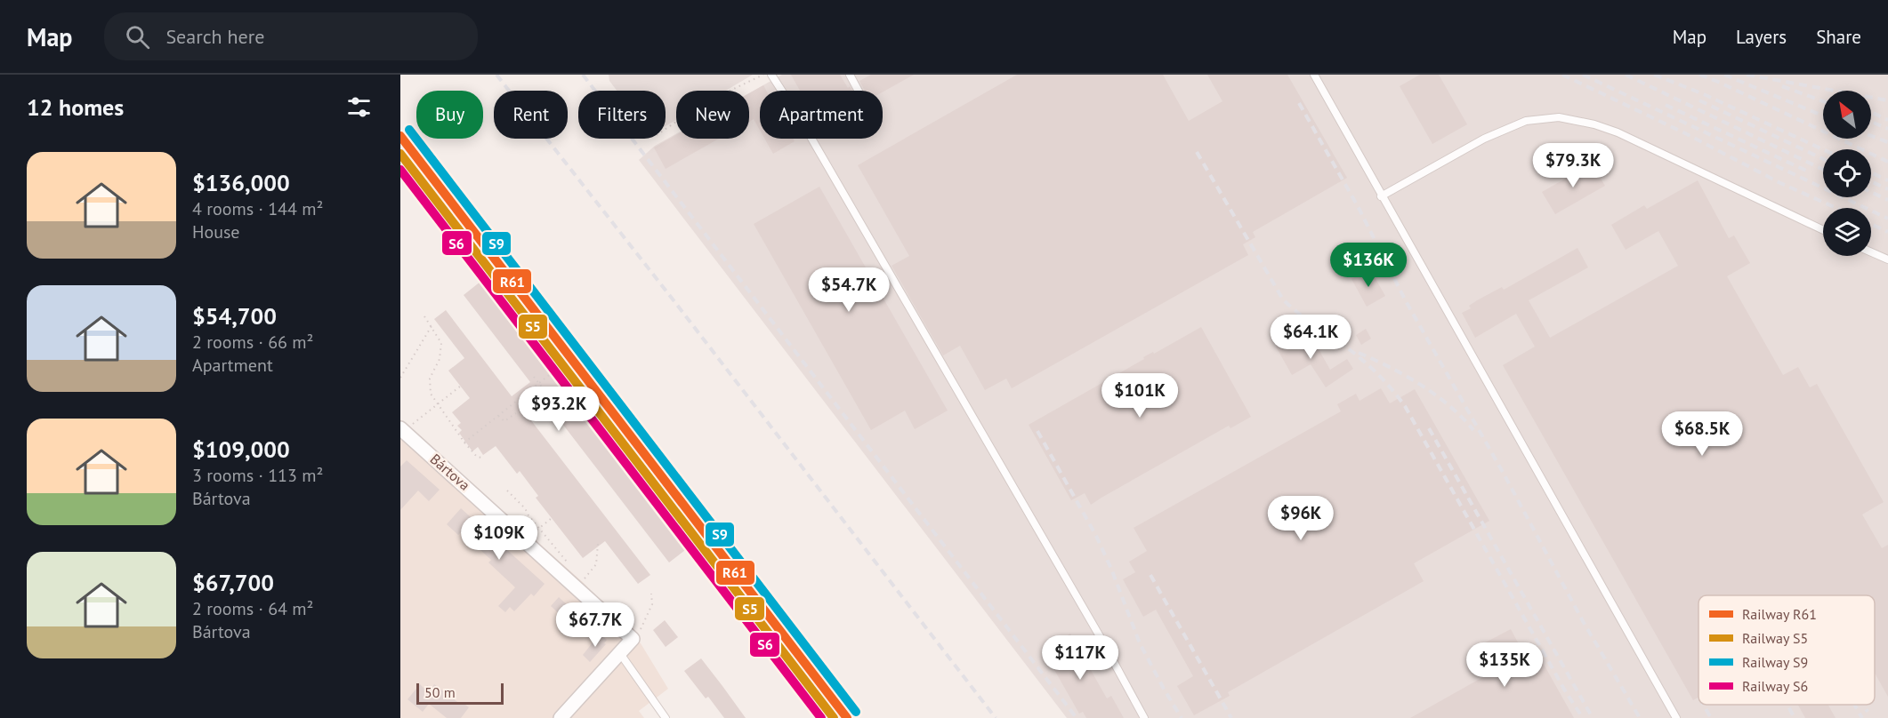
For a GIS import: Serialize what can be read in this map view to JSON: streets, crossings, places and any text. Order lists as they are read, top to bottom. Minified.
{"streets":{"street":["Bártova"]},"lines":["rail line S9","rail line R61","rail line S5","rail line S6"],"legend":["Railway R61","Railway S5","Railway S9","Railway S6"],"scale_bar":"50 m","north":"top left","page":{"header":"Map","search":"Search here","nav":["Map","Layers","Share"],"heading":"12 homes","chip":["Buy","Rent","Filters","New","Apartment"],"list":[{"name":"$136,000","note":"4 rooms · 144 m² · House"},{"name":"$54,700","note":"2 rooms · 66 m² · Apartment"},{"name":"$109,000","note":"3 rooms · 113 m² · Bártova"},{"name":"$67,700","note":"2 rooms · 64 m² · Bártova"}],"price":["$79.3K","$136K","$54.7K","$64.1K","$101K","$93.2K","$68.5K","$96K","$109K","$67.7K","$117K","$135K"],"scale":"50 m"}}
